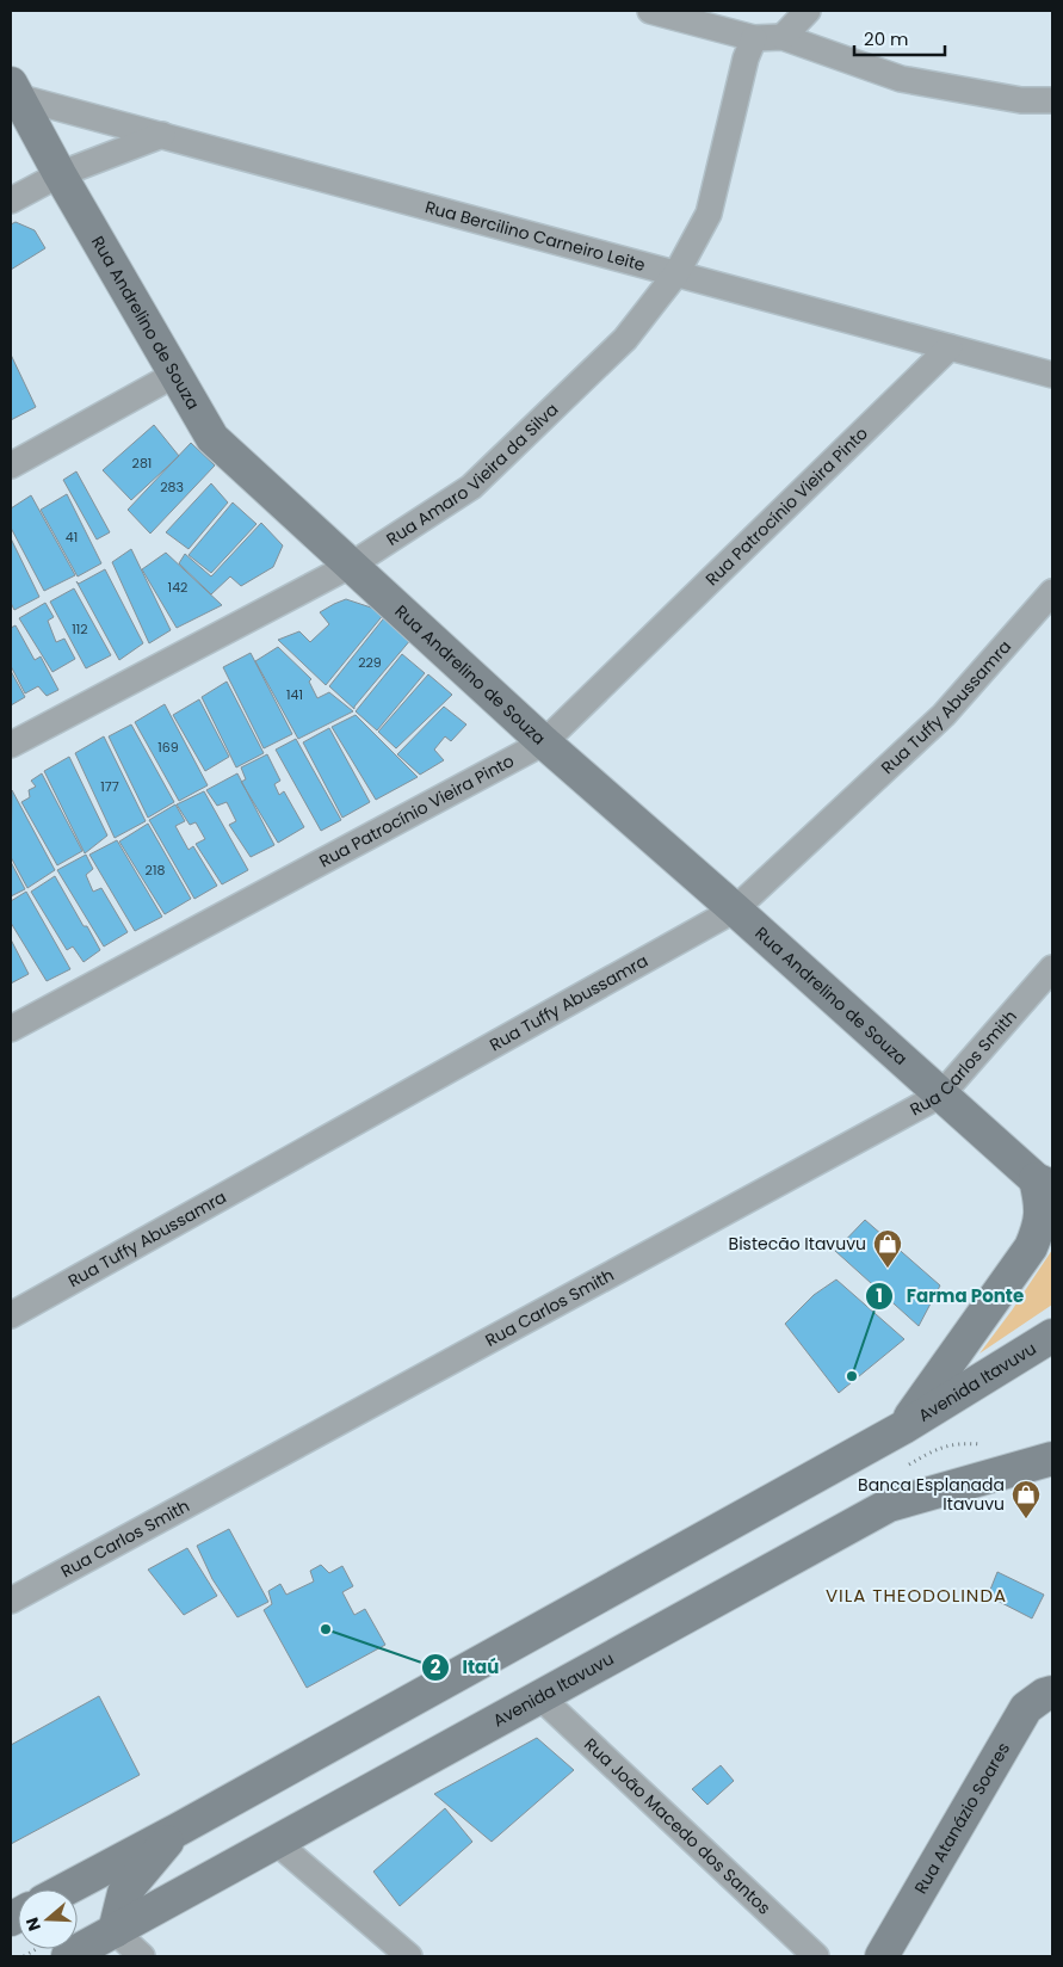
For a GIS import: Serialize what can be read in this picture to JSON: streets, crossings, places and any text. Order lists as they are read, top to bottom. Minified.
{"streets":{"main road":["Rua Andrelino de Souza","Avenida Itavuvu","Rua Atanázio Soares"],"street":["Rua Bercilino Carneiro Leite","Rua Amaro Vieira da Silva","Rua Patrocínio Vieira Pinto","Rua Tuffy Abussamra","Rua Carlos Smith","Rua João Macedo dos Santos"]},"crossings":[["Rua Bercilino Carneiro Leite","Rua Andrelino de Souza"],["Rua Bercilino Carneiro Leite","Rua Amaro Vieira da Silva"],["Rua Bercilino Carneiro Leite","Rua Patrocínio Vieira Pinto"],["Rua Andrelino de Souza","Rua Amaro Vieira da Silva"],["Rua Andrelino de Souza","Rua Patrocínio Vieira Pinto"],["Rua Andrelino de Souza","Rua Tuffy Abussamra"],["Rua Andrelino de Souza","Rua Carlos Smith"],["Rua Andrelino de Souza","Avenida Itavuvu"],["Avenida Itavuvu","Rua João Macedo dos Santos"]],"districts":["VILA THEODOLINDA"],"places":{"shop":["Bistecão Itavuvu","Banca Esplanada Itavuvu"],"other":["Farma Ponte","Itaú"]},"house_numbers":["281","283","41","142","112","229","141","169","177","218"],"scale_bar":"20 m","north":"left"}
